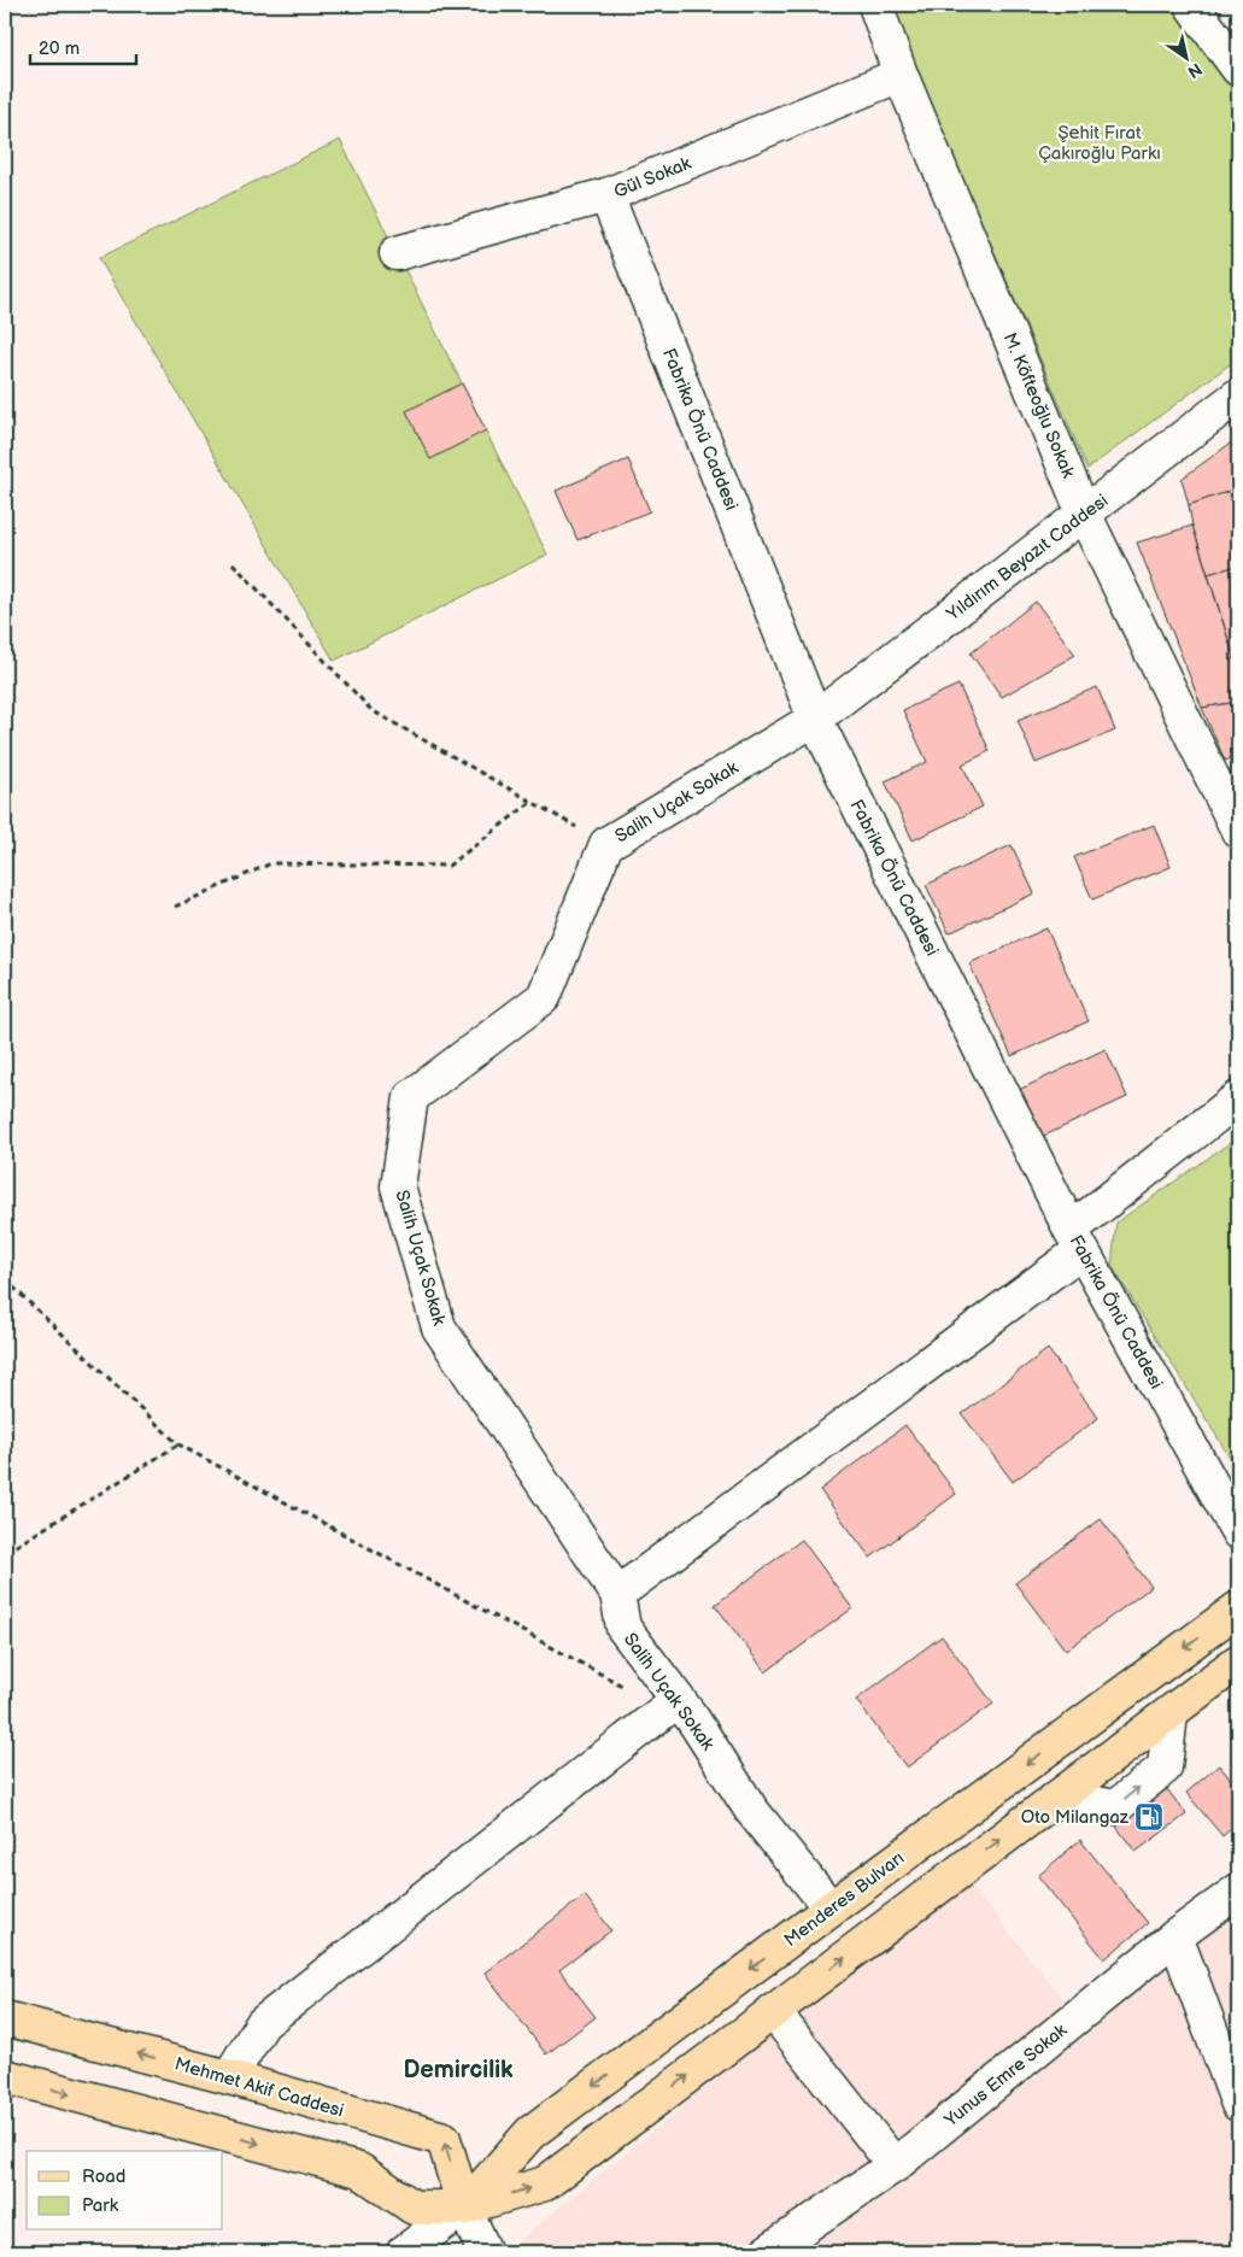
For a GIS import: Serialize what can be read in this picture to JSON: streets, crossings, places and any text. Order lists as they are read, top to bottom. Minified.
{"streets":{"main road":["Menderes Bulvarı","Mehmet Akif Caddesi"],"street":["Gül Sokak","M. Köfteoğlu Sokak","Fabrika Önü Caddesi","Yıldırım Beyazıt Caddesi","Salih Uçak Sokak","Yunus Emre Sokak"]},"crossings":[["Gül Sokak","M. Köfteoğlu Sokak"],["Gül Sokak","Fabrika Önü Caddesi"],["M. Köfteoğlu Sokak","Yıldırım Beyazıt Caddesi"],["Fabrika Önü Caddesi","Yıldırım Beyazıt Caddesi"],["Fabrika Önü Caddesi","Salih Uçak Sokak"],["Yıldırım Beyazıt Caddesi","Salih Uçak Sokak"],["Salih Uçak Sokak","Menderes Bulvarı"],["Menderes Bulvarı","Mehmet Akif Caddesi"]],"districts":["Demircilik"],"parks":["Şehit Fırat Çakıroğlu Parkı"],"places":{"fuel station":["Oto Milangaz"]},"legend":["Road","Park"],"scale_bar":"20 m","north":"bottom right"}
